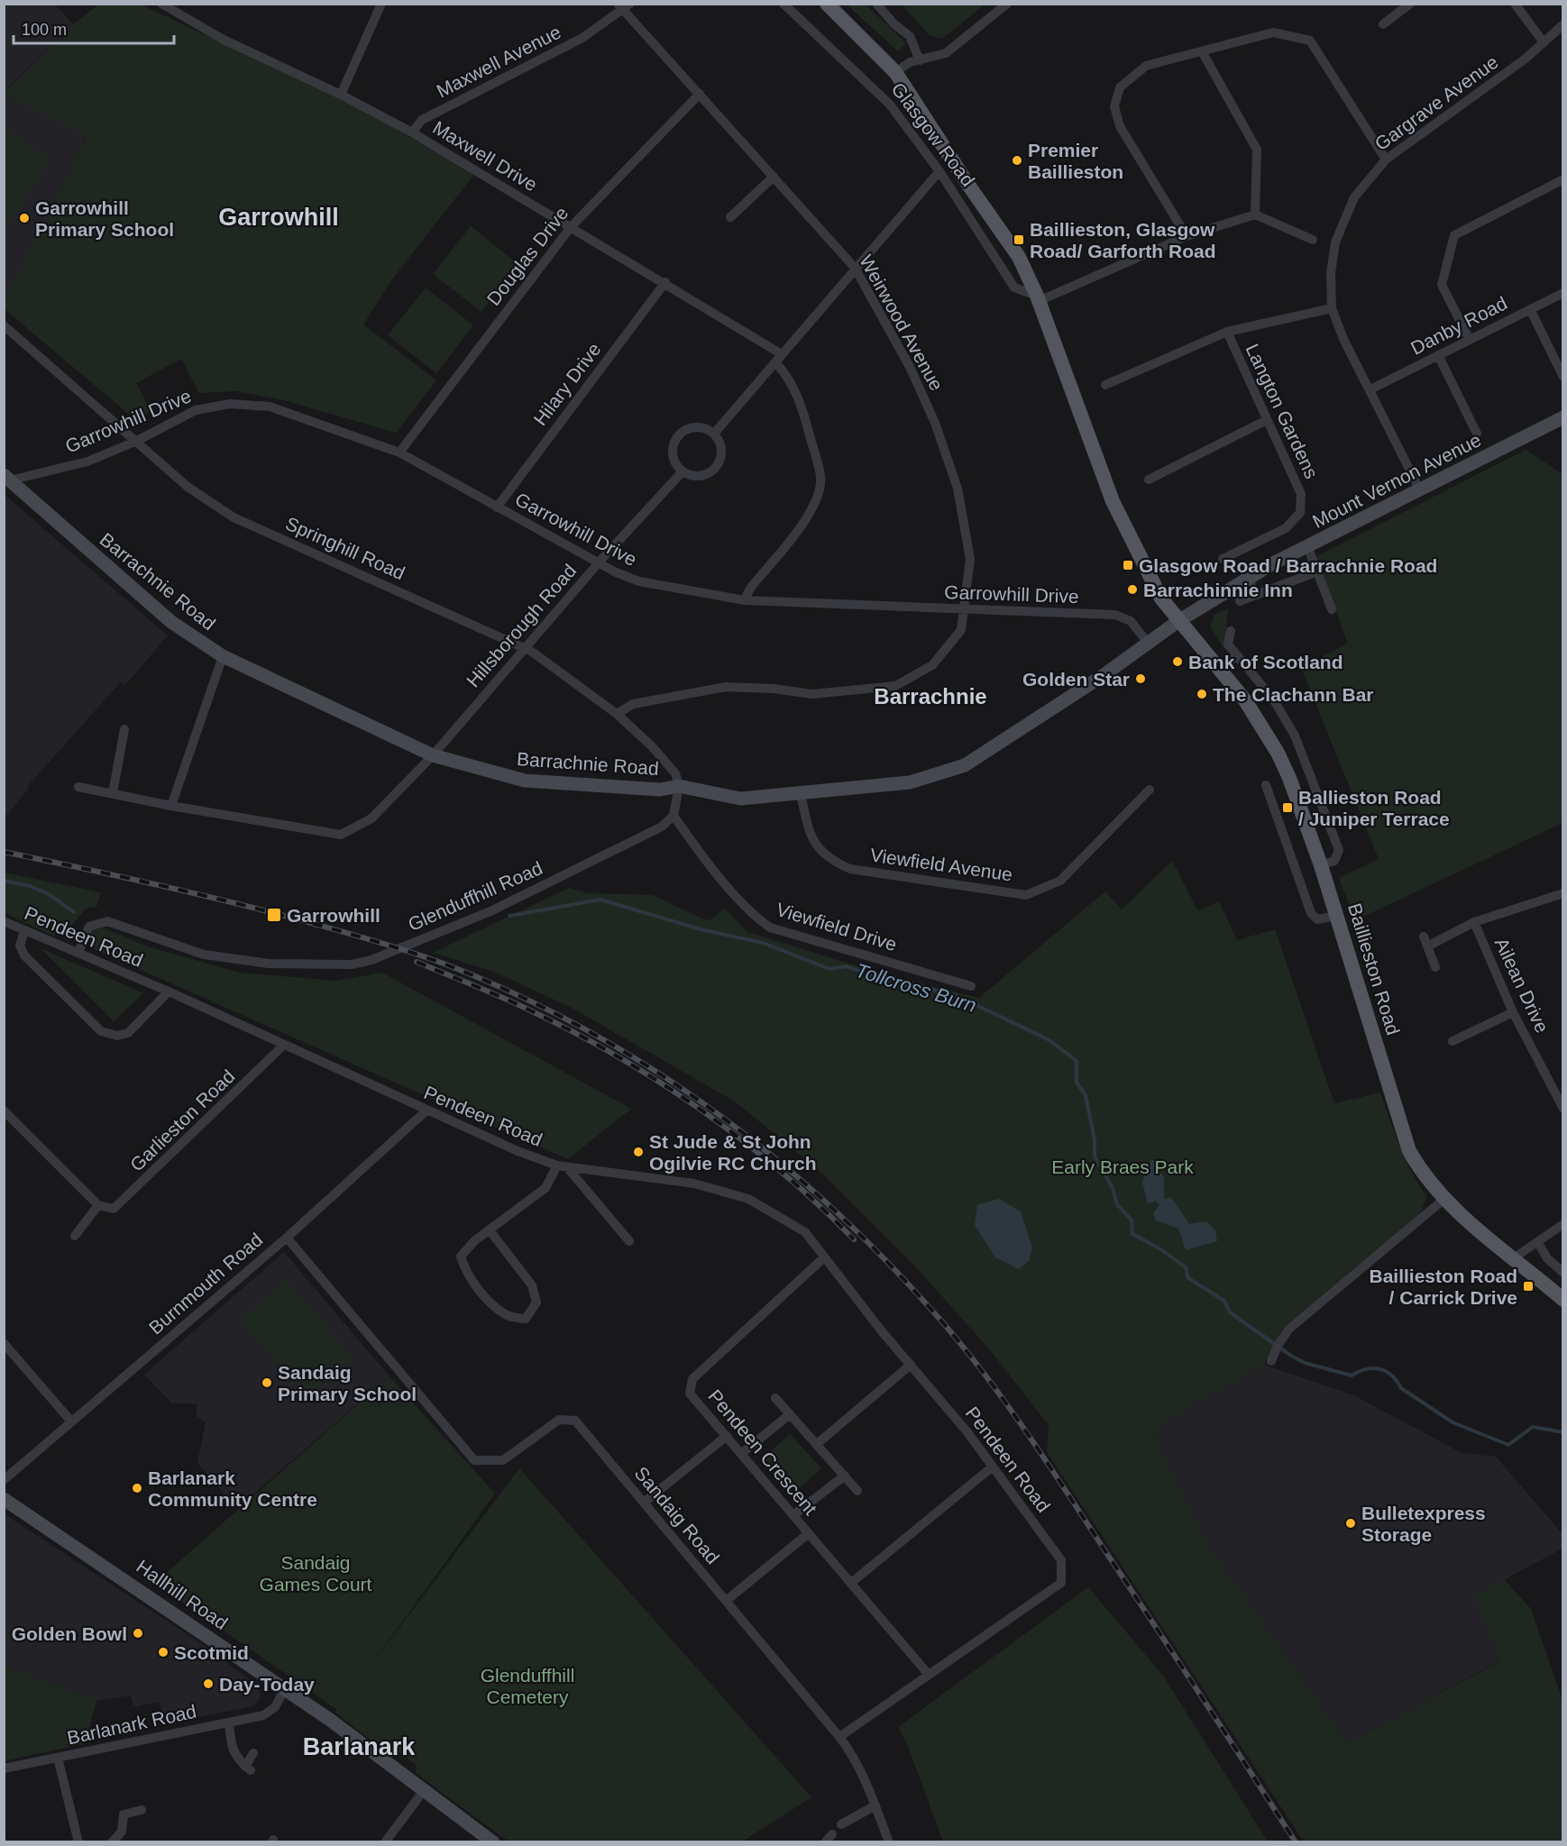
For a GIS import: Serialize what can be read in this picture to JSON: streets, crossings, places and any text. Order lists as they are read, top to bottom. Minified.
{"streets":{"main road":["Glasgow Road","Mount Vernon Avenue","Barrachnie Road","Baillieston Road","Hallhill Road"],"street":["Maxwell Avenue","Gargrave Avenue","Maxwell Drive","Douglas Drive","Weirwood Avenue","Danby Road","Hilary Drive","Langton Gardens","Garrowhill Drive","Springhill Road","Hillsborough Road","Viewfield Avenue","Glenduffhill Road","Viewfield Drive","Pendeen Road","Ailean Drive","Garlieston Road","Burnmouth Road","Pendeen Crescent","Sandaig Road","Barlanark Road"]},"crossings":[["Maxwell Avenue","Maxwell Drive"],["Maxwell Avenue","Weirwood Avenue"],["Gargrave Avenue","Danby Road"],["Gargrave Avenue","Mount Vernon Avenue"],["Glasgow Road","Mount Vernon Avenue"],["Glasgow Road","Barrachnie Road"],["Glasgow Road","Baillieston Road"],["Maxwell Drive","Douglas Drive"],["Maxwell Drive","Hilary Drive"],["Maxwell Drive","Garrowhill Drive"],["Douglas Drive","Weirwood Avenue"],["Douglas Drive","Garrowhill Drive"],["Weirwood Avenue","Garrowhill Drive"],["Weirwood Avenue","Springhill Road"],["Hilary Drive","Garrowhill Drive"],["Garrowhill Drive","Springhill Road"],["Garrowhill Drive","Barrachnie Road"],["Garrowhill Drive","Hillsborough Road"],["Mount Vernon Avenue","Barrachnie Road"],["Mount Vernon Avenue","Baillieston Road"],["Springhill Road","Barrachnie Road"],["Springhill Road","Hillsborough Road"],["Barrachnie Road","Hillsborough Road"],["Barrachnie Road","Viewfield Avenue"],["Barrachnie Road","Baillieston Road"],["Glenduffhill Road","Viewfield Drive"],["Glenduffhill Road","Pendeen Road"],["Pendeen Road","Garlieston Road"],["Pendeen Road","Burnmouth Road"],["Pendeen Road","Pendeen Crescent"],["Burnmouth Road","Sandaig Road"],["Hallhill Road","Barlanark Road"]],"districts":["Garrowhill","Barrachnie","Barlanark"],"water":["Tollcross Burn"],"parks":["Early Braes Park","Sandaig Games Court","Glenduffhill Cemetery"],"places":{"other":["Premier Baillieston","Garrowhill Primary School","Barrachinnie Inn","Bank of Scotland","Golden Star","The Clachann Bar","St Jude & St John Ogilvie RC Church","Sandaig Primary School","Barlanark Community Centre","Bulletexpress Storage","Golden Bowl","Scotmid","Day-Today"],"transit":["Baillieston, Glasgow Road/ Garforth Road","Glasgow Road / Barrachnie Road","Ballieston Road / Juniper Terrace","Garrowhill","Baillieston Road / Carrick Drive"]},"scale_bar":"100 m"}
